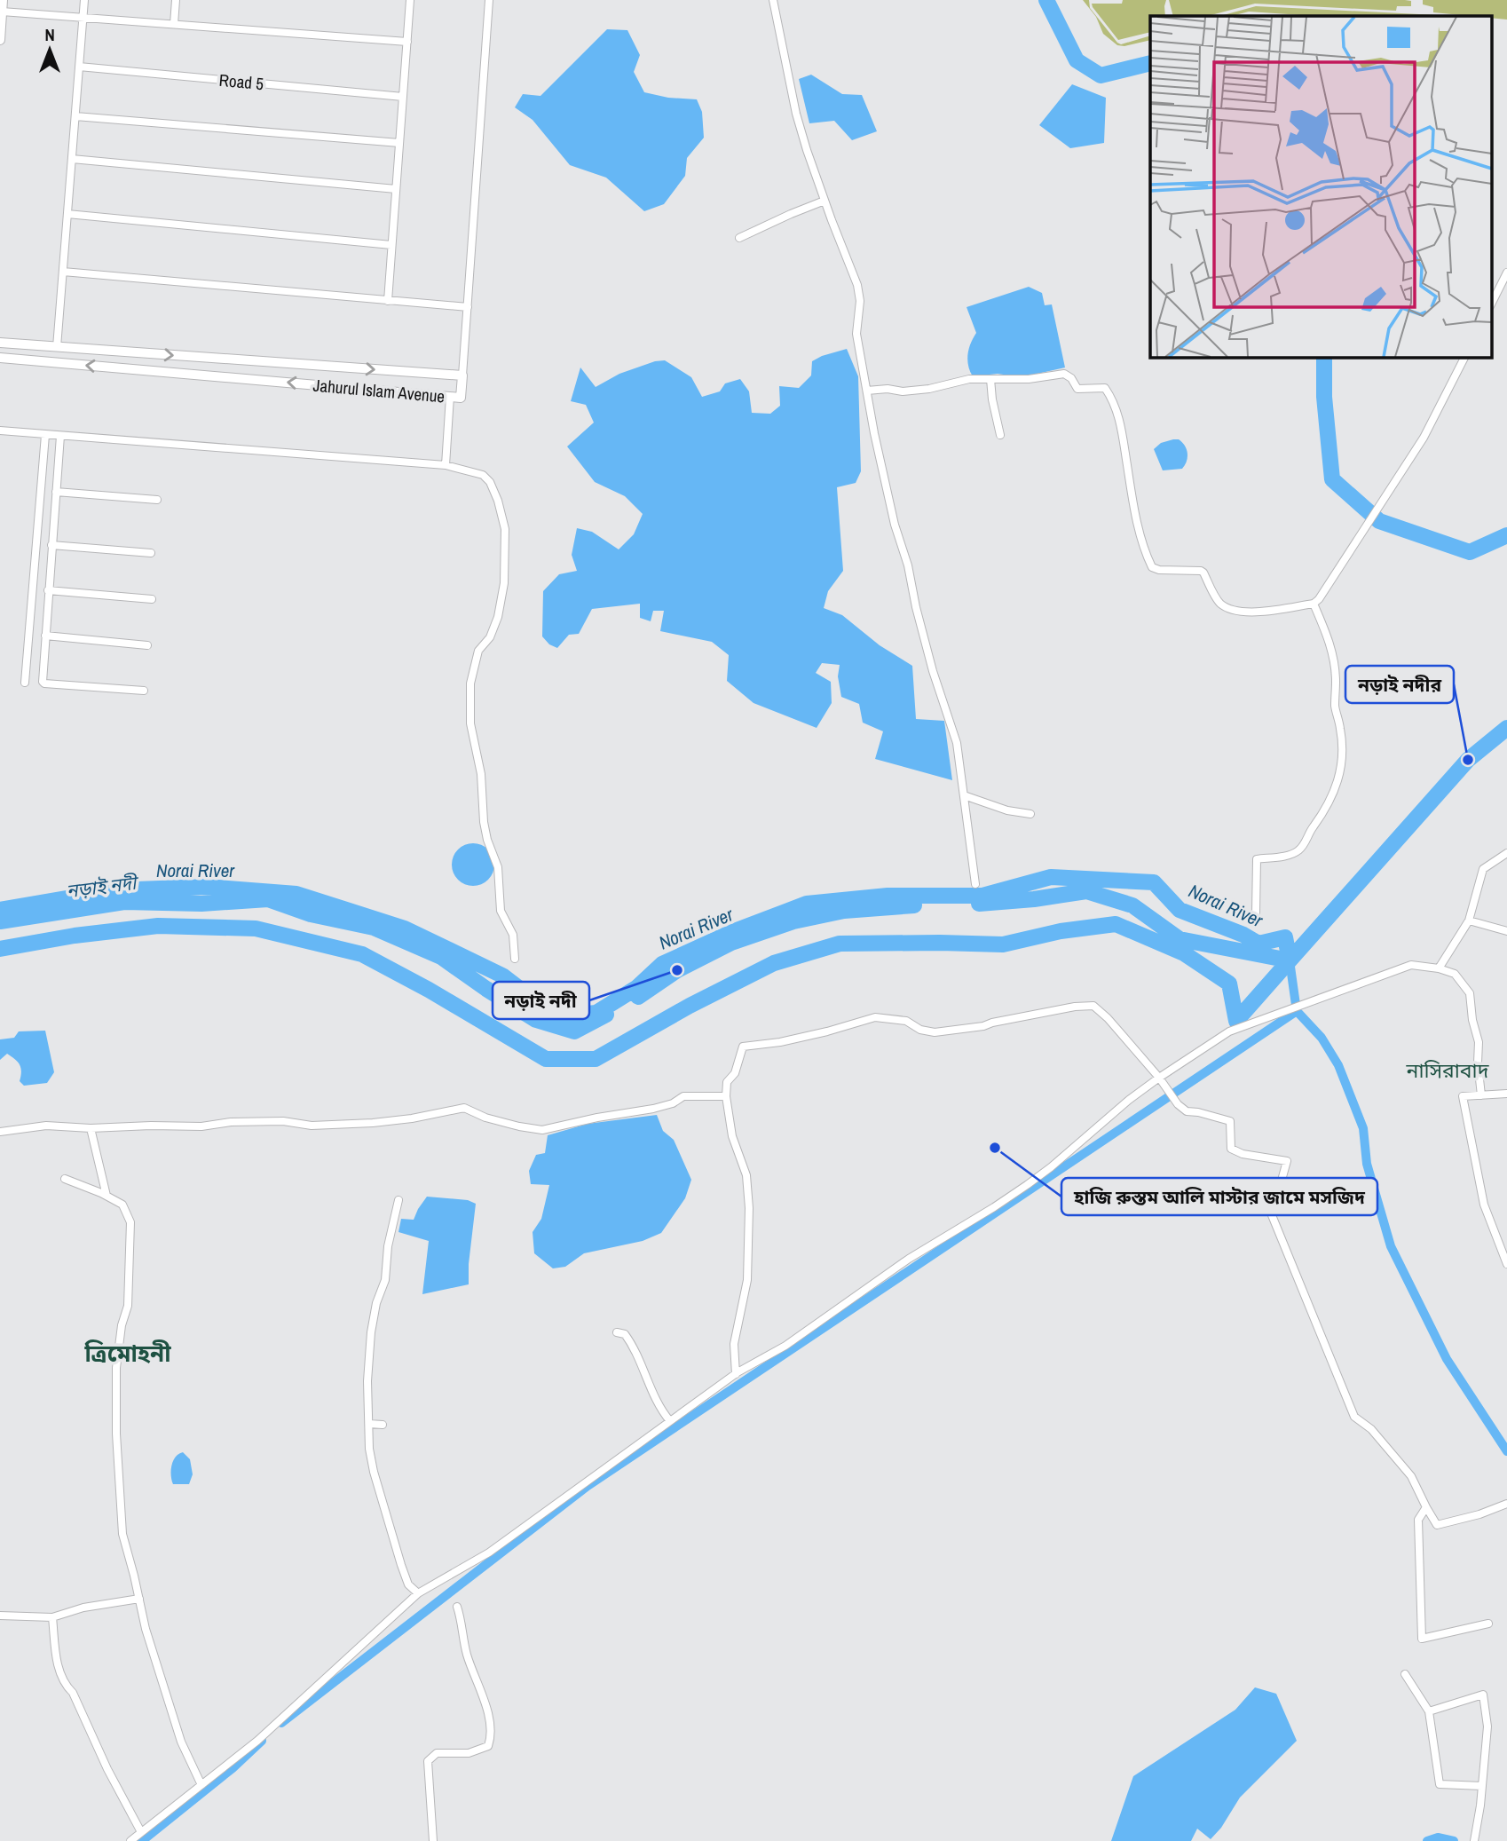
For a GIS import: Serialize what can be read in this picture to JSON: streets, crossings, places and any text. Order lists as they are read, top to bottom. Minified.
{"streets":{"street":["Road 5","Jahurul Islam Avenue"]},"districts":["নাসিরাবাদ","ত্রিমোহনী"],"water":["Norai River","নড়াই নদী"],"places":["নড়াই নদীর","নড়াই নদী","হাজি রুস্তম আলি মাস্টার জামে মসজিদ"],"north":"top"}
